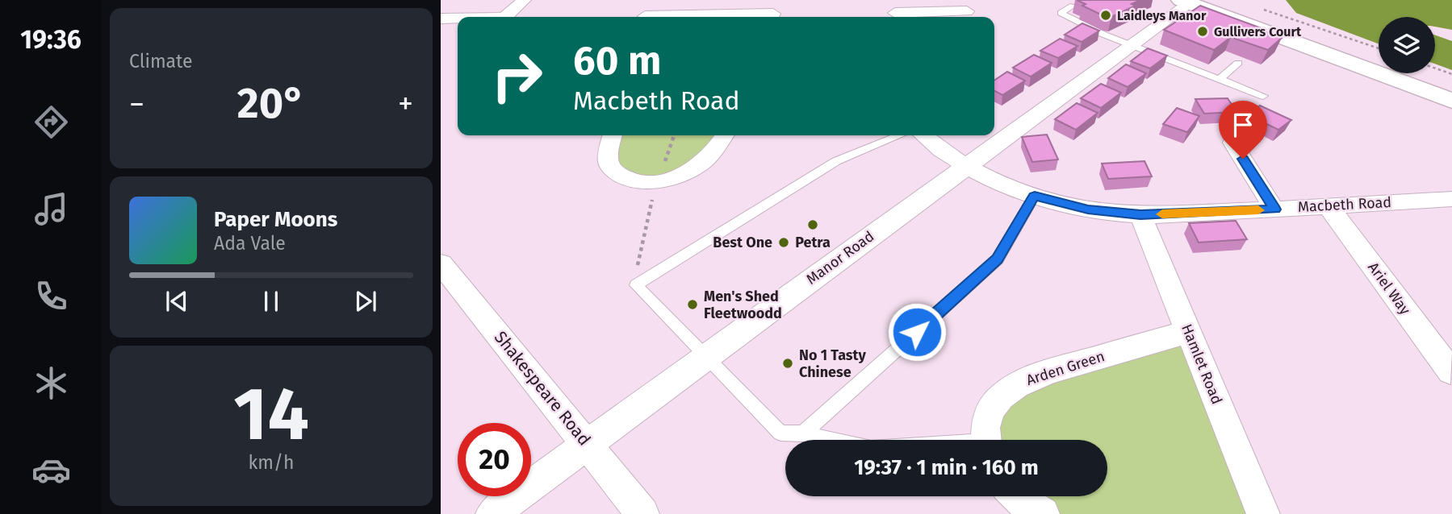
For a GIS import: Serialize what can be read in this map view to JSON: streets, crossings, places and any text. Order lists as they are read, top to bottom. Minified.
{"streets":{"street":["Macbeth Road","Manor Road","Ariel Way","Hamlet Road","Arden Green","Shakespeare Road"]},"crossings":[["Macbeth Road","Manor Road"],["Macbeth Road","Ariel Way"],["Macbeth Road","Hamlet Road"],["Manor Road","Shakespeare Road"],["Hamlet Road","Arden Green"]],"places":["Laidleys Manor","Gullivers Court","Petra","Best One","Men's Shed Fleetwoodd","No 1 Tasty Chinese"],"page":{"tabs":"19:36","tile":["Climate",["14","km/h"]],"turn":["60 m","Macbeth Road"],"heat":["−","20°","+"],"song":["Paper Moons","Ada Vale"],"limit":"20","trip":"19:37 · 1 min · 160 m"}}
